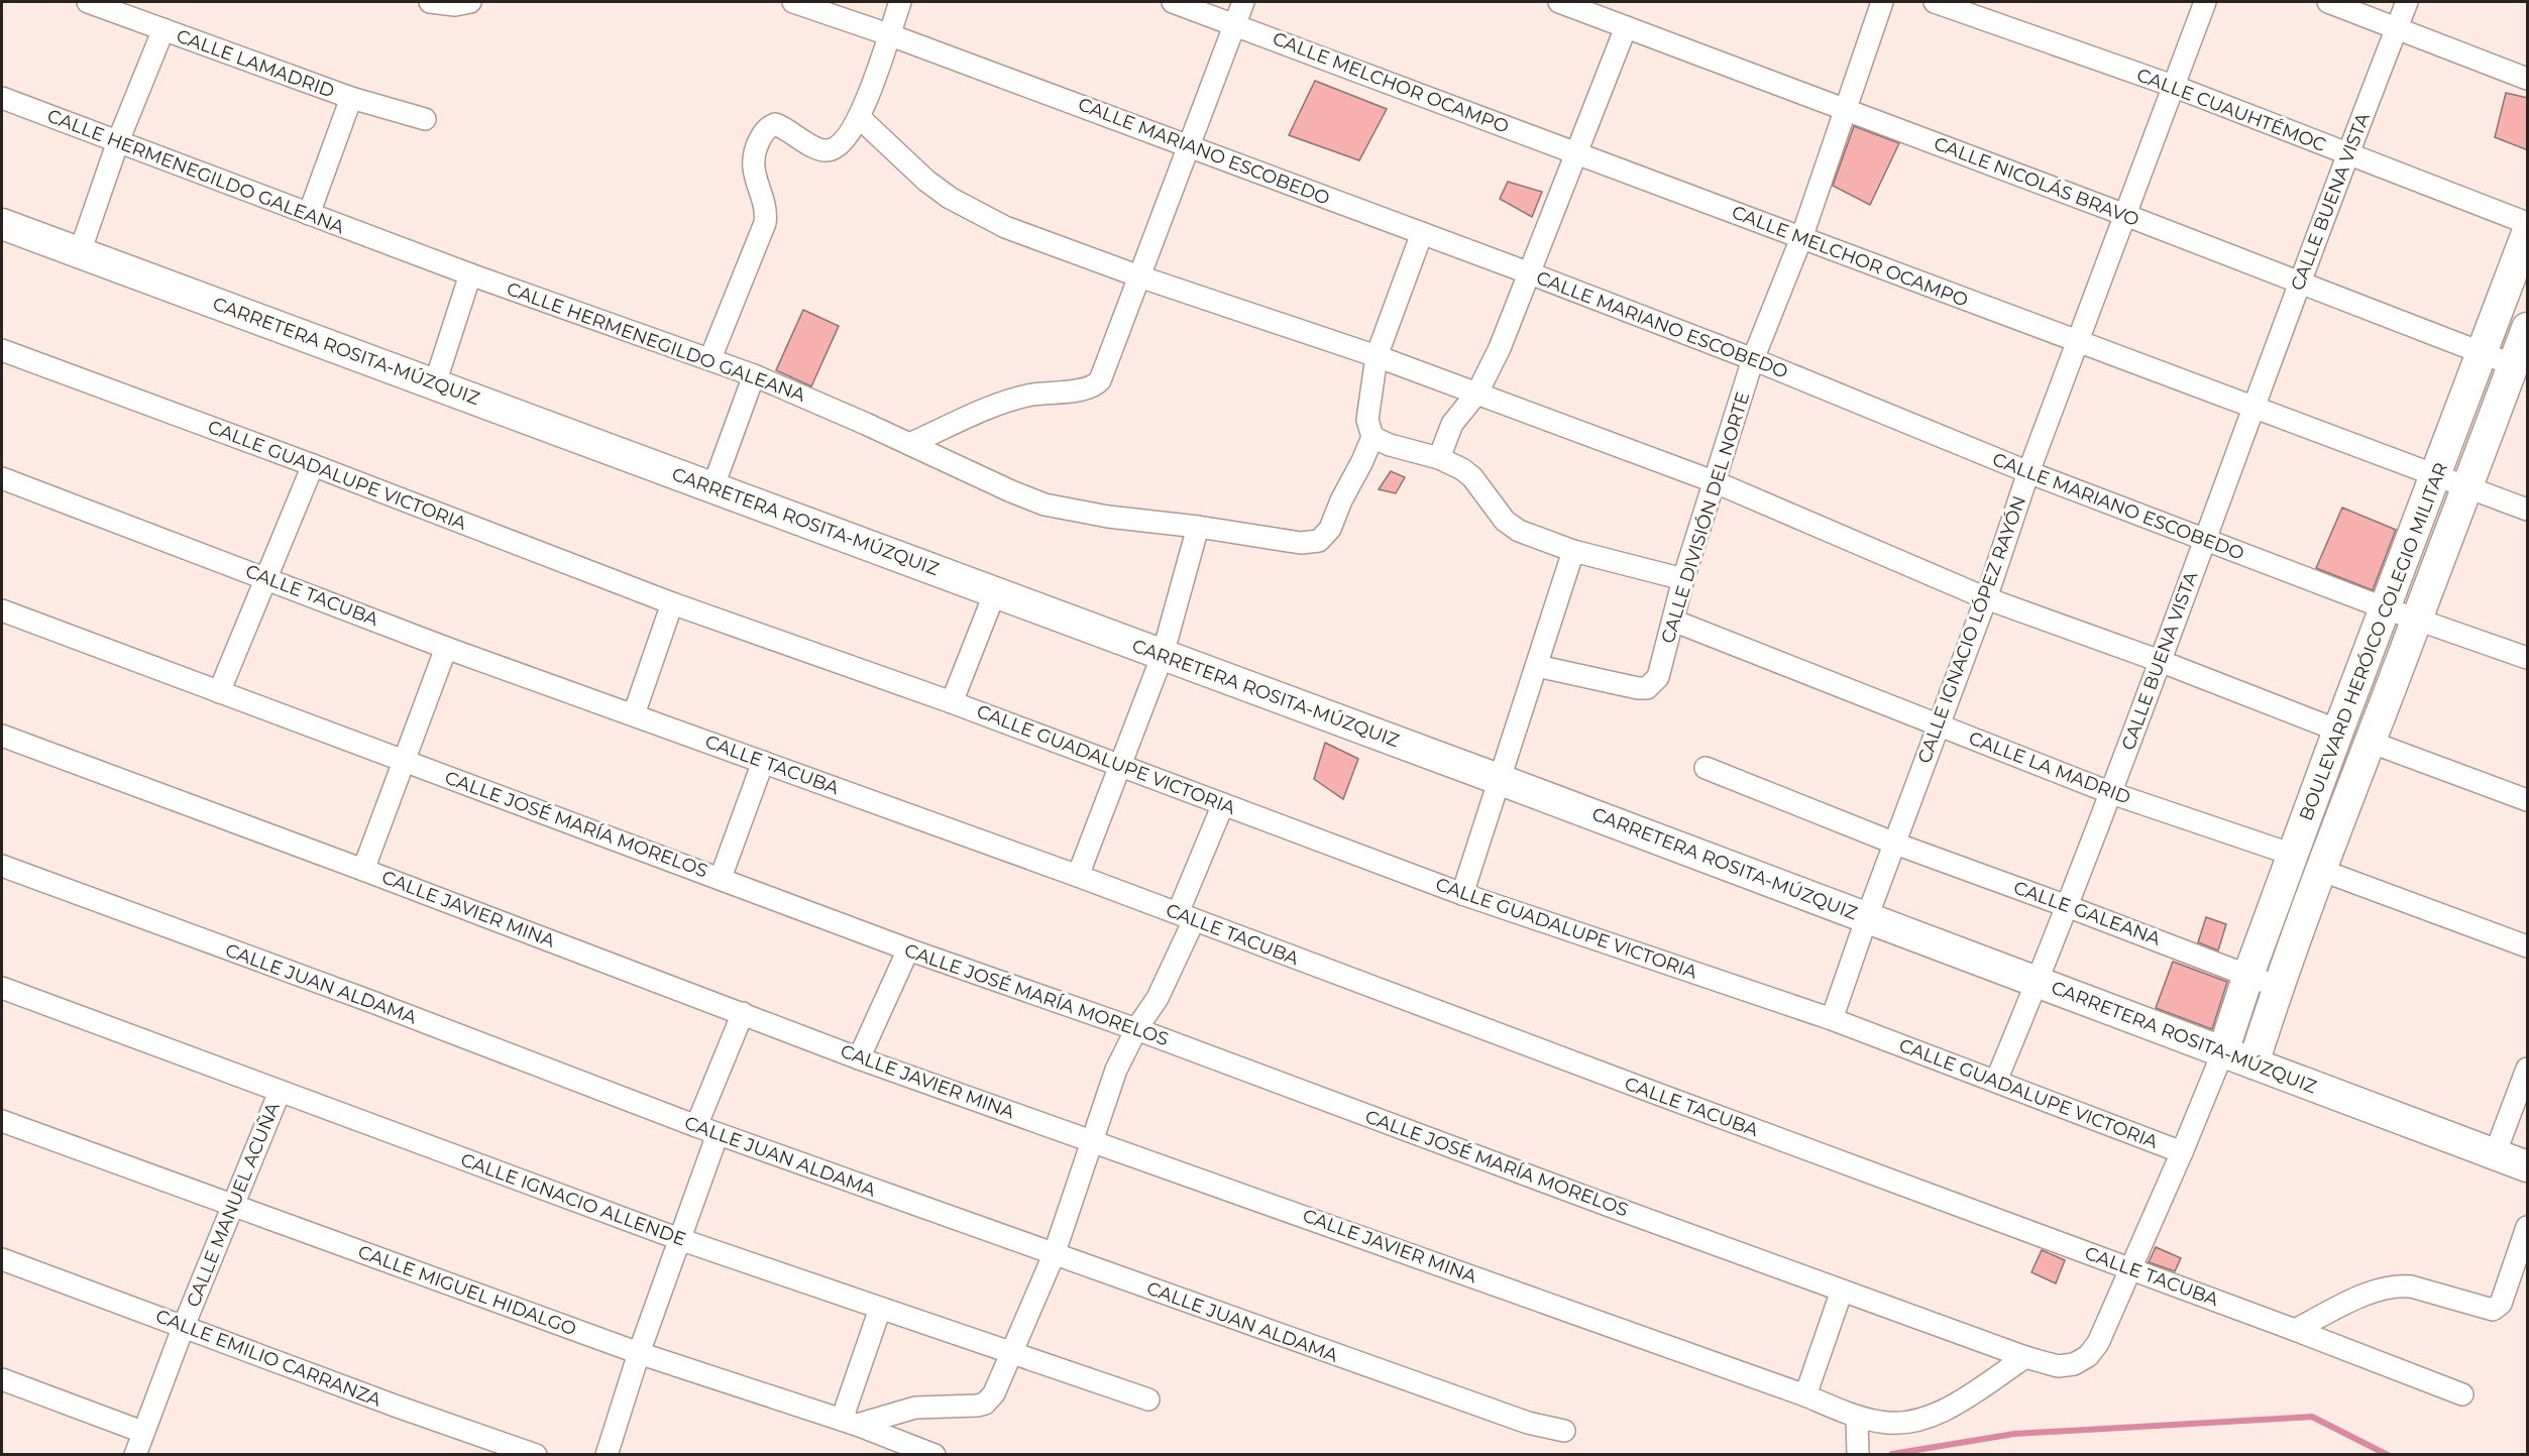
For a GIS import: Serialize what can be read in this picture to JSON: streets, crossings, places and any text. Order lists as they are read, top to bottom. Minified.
{"streets":{"main road":["CARRETERA ROSITA-MÚZQUIZ","BOULEVARD HERÓICO COLEGIO MILITAR"],"street":["CALLE LAMADRID","CALLE MELCHOR OCAMPO","CALLE CUAUHTÉMOC","CALLE MARIANO ESCOBEDO","CALLE HERMENEGILDO GALEANA","CALLE NICOLÁS BRAVO","CALLE BUENA VISTA","CALLE GUADALUPE VICTORIA","CALLE DIVISIÓN DEL NORTE","CALLE TACUBA","CALLE IGNACIO LÓPEZ RAYÓN","CALLE LA MADRID","CALLE JOSÉ MARÍA MORELOS","CALLE JAVIER MINA","CALLE GALEANA","CALLE JUAN ALDAMA","CALLE IGNACIO ALLENDE","CALLE MANUEL ACUÑA","CALLE MIGUEL HIDALGO","CALLE EMILIO CARRANZA"]},"crossings":[["CALLE MELCHOR OCAMPO","CALLE BUENA VISTA"],["CALLE MELCHOR OCAMPO","CALLE DIVISIÓN DEL NORTE"],["CALLE MELCHOR OCAMPO","CALLE IGNACIO LÓPEZ RAYÓN"],["CALLE MELCHOR OCAMPO","BOULEVARD HERÓICO COLEGIO MILITAR"],["CALLE CUAUHTÉMOC","CALLE BUENA VISTA"],["CALLE CUAUHTÉMOC","CALLE IGNACIO LÓPEZ RAYÓN"],["CALLE MARIANO ESCOBEDO","CALLE BUENA VISTA"],["CALLE MARIANO ESCOBEDO","CALLE DIVISIÓN DEL NORTE"],["CALLE MARIANO ESCOBEDO","CALLE IGNACIO LÓPEZ RAYÓN"],["CALLE MARIANO ESCOBEDO","BOULEVARD HERÓICO COLEGIO MILITAR"],["CALLE NICOLÁS BRAVO","CALLE BUENA VISTA"],["CALLE NICOLÁS BRAVO","CALLE DIVISIÓN DEL NORTE"],["CALLE NICOLÁS BRAVO","CALLE IGNACIO LÓPEZ RAYÓN"],["CALLE NICOLÁS BRAVO","BOULEVARD HERÓICO COLEGIO MILITAR"],["CALLE BUENA VISTA","CARRETERA ROSITA-MÚZQUIZ"],["CALLE BUENA VISTA","CALLE GUADALUPE VICTORIA"],["CALLE BUENA VISTA","CALLE LA MADRID"],["CALLE BUENA VISTA","CALLE GALEANA"],["CARRETERA ROSITA-MÚZQUIZ","CALLE IGNACIO LÓPEZ RAYÓN"],["CARRETERA ROSITA-MÚZQUIZ","BOULEVARD HERÓICO COLEGIO MILITAR"],["CALLE GUADALUPE VICTORIA","CALLE IGNACIO LÓPEZ RAYÓN"],["CALLE DIVISIÓN DEL NORTE","CALLE LA MADRID"],["CALLE TACUBA","CALLE JOSÉ MARÍA MORELOS"],["CALLE IGNACIO LÓPEZ RAYÓN","CALLE LA MADRID"],["CALLE IGNACIO LÓPEZ RAYÓN","CALLE GALEANA"],["BOULEVARD HERÓICO COLEGIO MILITAR","CALLE LA MADRID"],["BOULEVARD HERÓICO COLEGIO MILITAR","CALLE GALEANA"],["CALLE JOSÉ MARÍA MORELOS","CALLE JAVIER MINA"],["CALLE IGNACIO ALLENDE","CALLE MANUEL ACUÑA"],["CALLE MANUEL ACUÑA","CALLE MIGUEL HIDALGO"],["CALLE MANUEL ACUÑA","CALLE EMILIO CARRANZA"]]}
